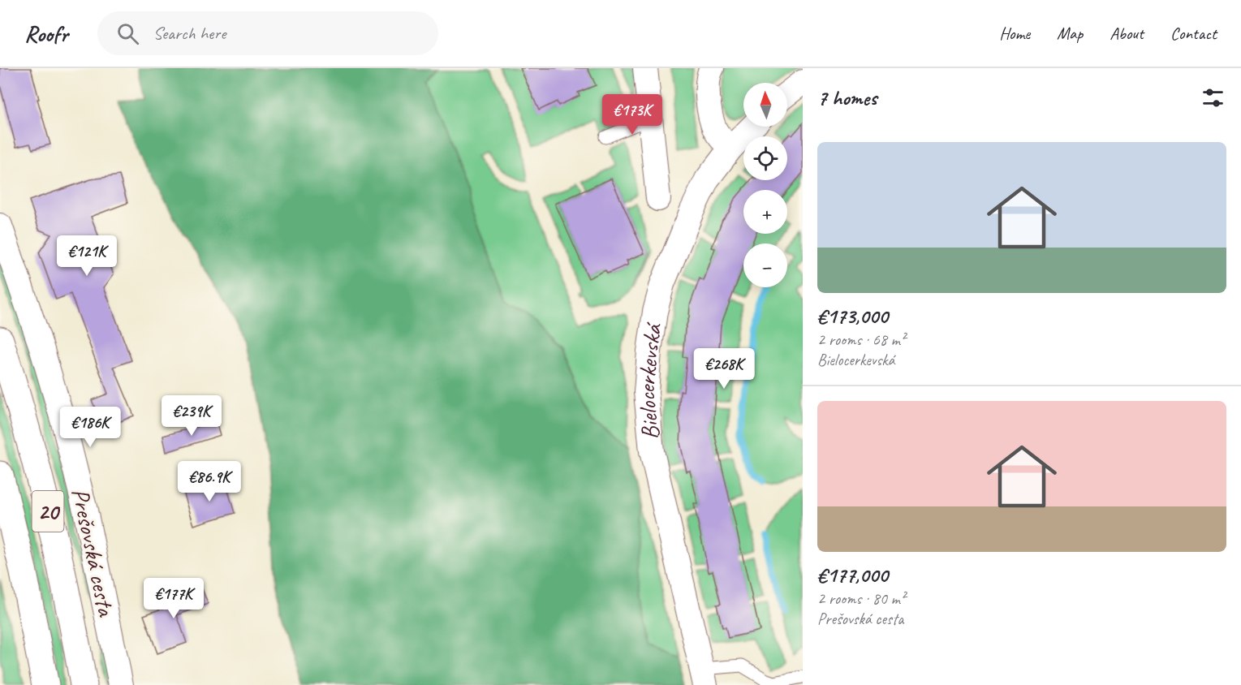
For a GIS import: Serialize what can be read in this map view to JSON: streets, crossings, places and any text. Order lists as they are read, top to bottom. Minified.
{"streets":{"highway":["20","Prešovská cesta"],"street":["Bielocerkevská"]},"north":"top","page":{"header":"Roofr","search":"Search here","nav":["Home","Map","About","Contact"],"heading":"7 homes","map_buttons":["+","−"],"price":["€173K","€121K","€268K","€239K","€186K","€86.9K","€177K"],"list":[{"name":"€173,000","note":"2 rooms · 68 m² · Bielocerkevská"},{"name":"€177,000","note":"2 rooms · 80 m² · Prešovská cesta"}]}}
